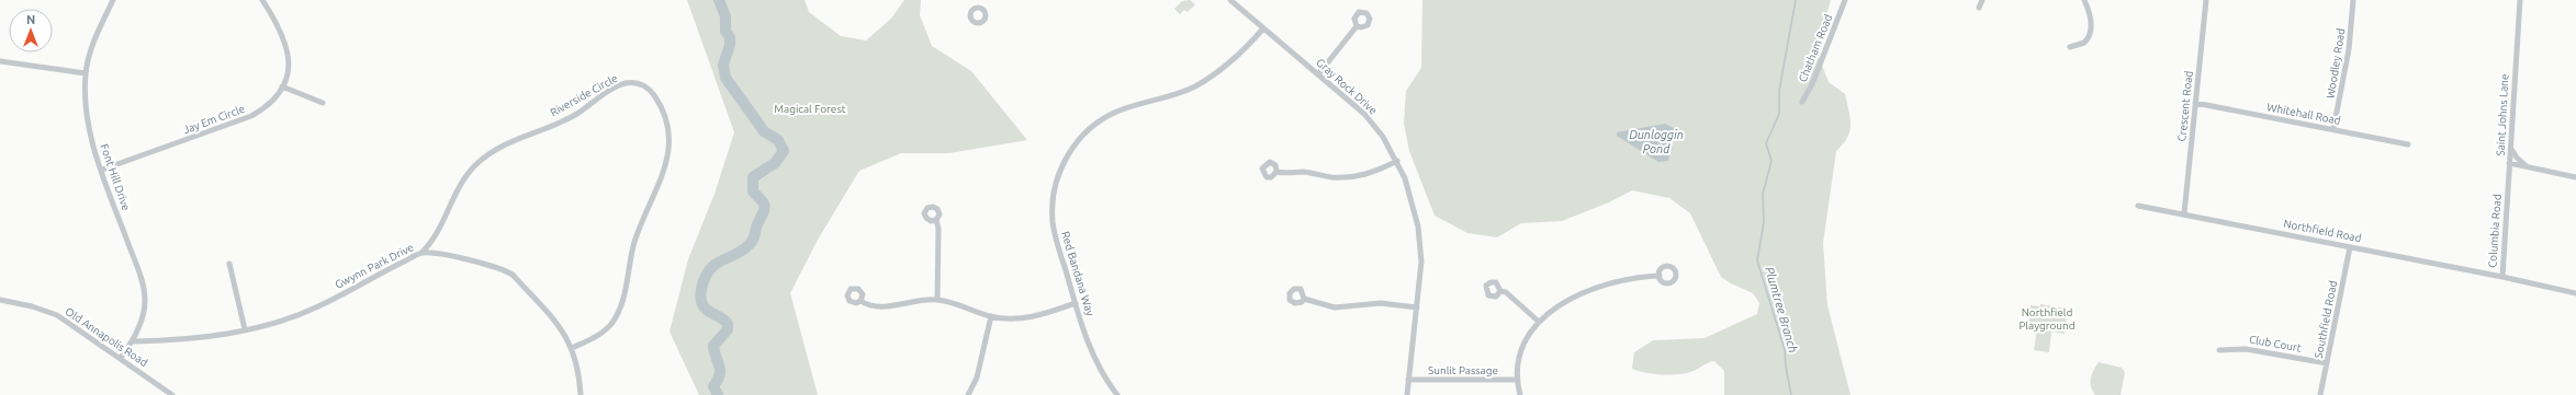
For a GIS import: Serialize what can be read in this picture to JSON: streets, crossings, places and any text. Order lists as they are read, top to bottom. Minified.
{"streets":{"street":["Chatham Road","Woodley Road","Gray Rock Drive","Riverside Circle","Crescent Road","Whitehall Road","Saint Johns Lane","Jay Em Circle","Font Hill Drive","Northfield Road","Columbia Road","Gwynn Park Drive","Red Bandana Way","Southfield Road","Old Annapolis Road","Club Court","Sunlit Passage"]},"crossings":[["Woodley Road","Whitehall Road"],["Gray Rock Drive","Red Bandana Way"],["Gray Rock Drive","Sunlit Passage"],["Riverside Circle","Gwynn Park Drive"],["Crescent Road","Whitehall Road"],["Crescent Road","Northfield Road"],["Saint Johns Lane","Columbia Road"],["Jay Em Circle","Font Hill Drive"],["Font Hill Drive","Gwynn Park Drive"],["Font Hill Drive","Old Annapolis Road"],["Northfield Road","Columbia Road"],["Northfield Road","Southfield Road"],["Southfield Road","Club Court"]],"water":["Dunloggin Pond","Plumtree Branch"],"parks":["Magical Forest","Northfield Playground"],"north":"top"}
